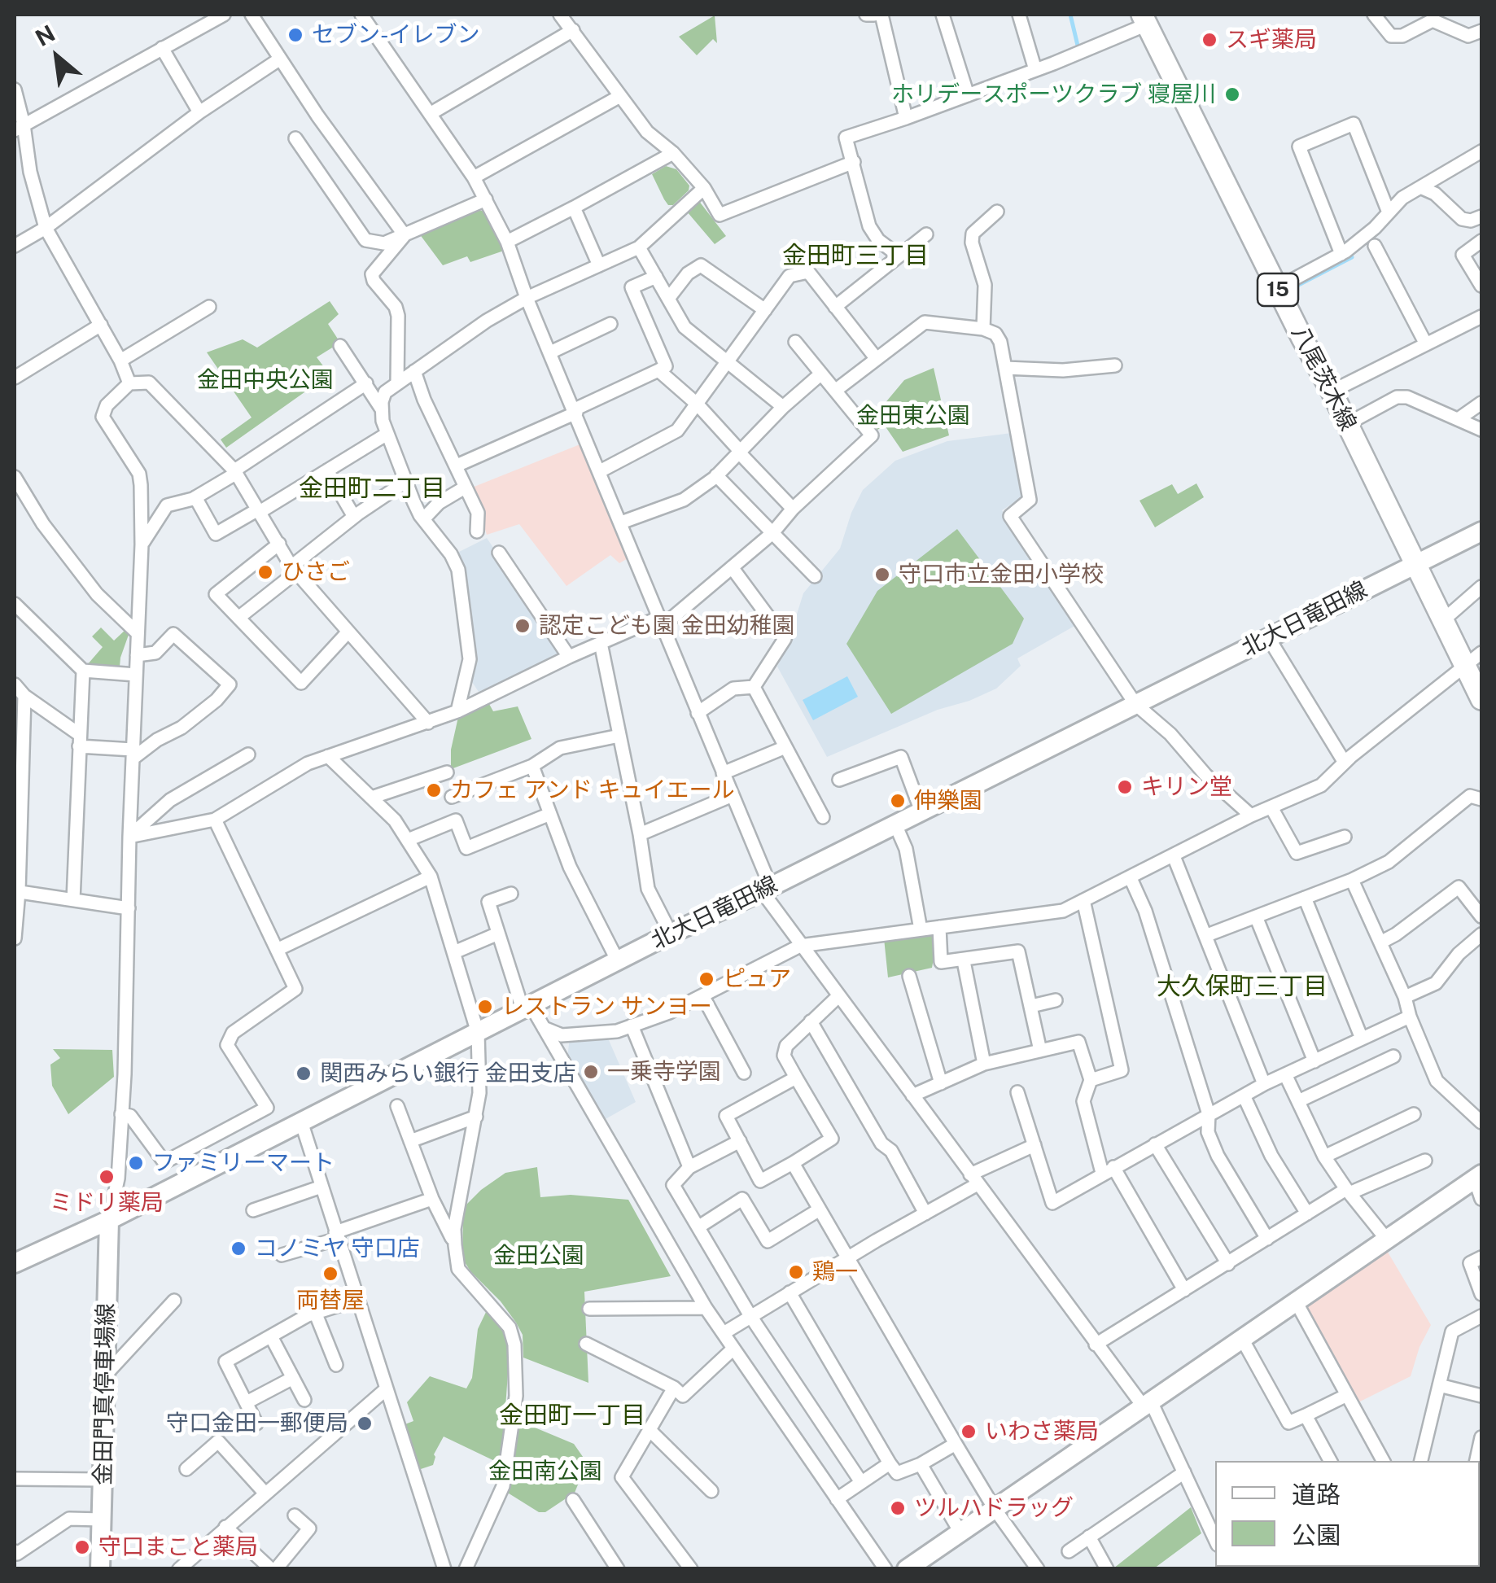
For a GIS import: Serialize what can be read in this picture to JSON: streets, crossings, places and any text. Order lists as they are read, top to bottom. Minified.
{"streets":{"main road":["15","八尾茨木線","北大日竜田線","金田門真停車場線"]},"crossings":[["八尾茨木線","北大日竜田線"],["北大日竜田線","金田門真停車場線"]],"districts":["金田町三丁目","金田町二丁目","大久保町三丁目","金田町一丁目"],"parks":["金田中央公園","金田東公園","金田公園","金田南公園"],"places":["セブン-イレブン","スギ薬局","ホリデースポーツクラブ 寝屋川","ひさご","守口市立金田小学校","認定こども園 金田幼稚園","キリン堂","カフェ アンド キュイエール","伸樂園","ピュア","レストラン サンヨー","一乗寺学園","関西みらい銀行 金田支店","ファミリーマート","ミドリ薬局","コノミヤ 守口店","鶏一","両替屋","守口金田一郵便局","いわさ薬局","ツルハドラッグ","守口まこと薬局"],"legend":["道路","公園"],"north":"top left"}
